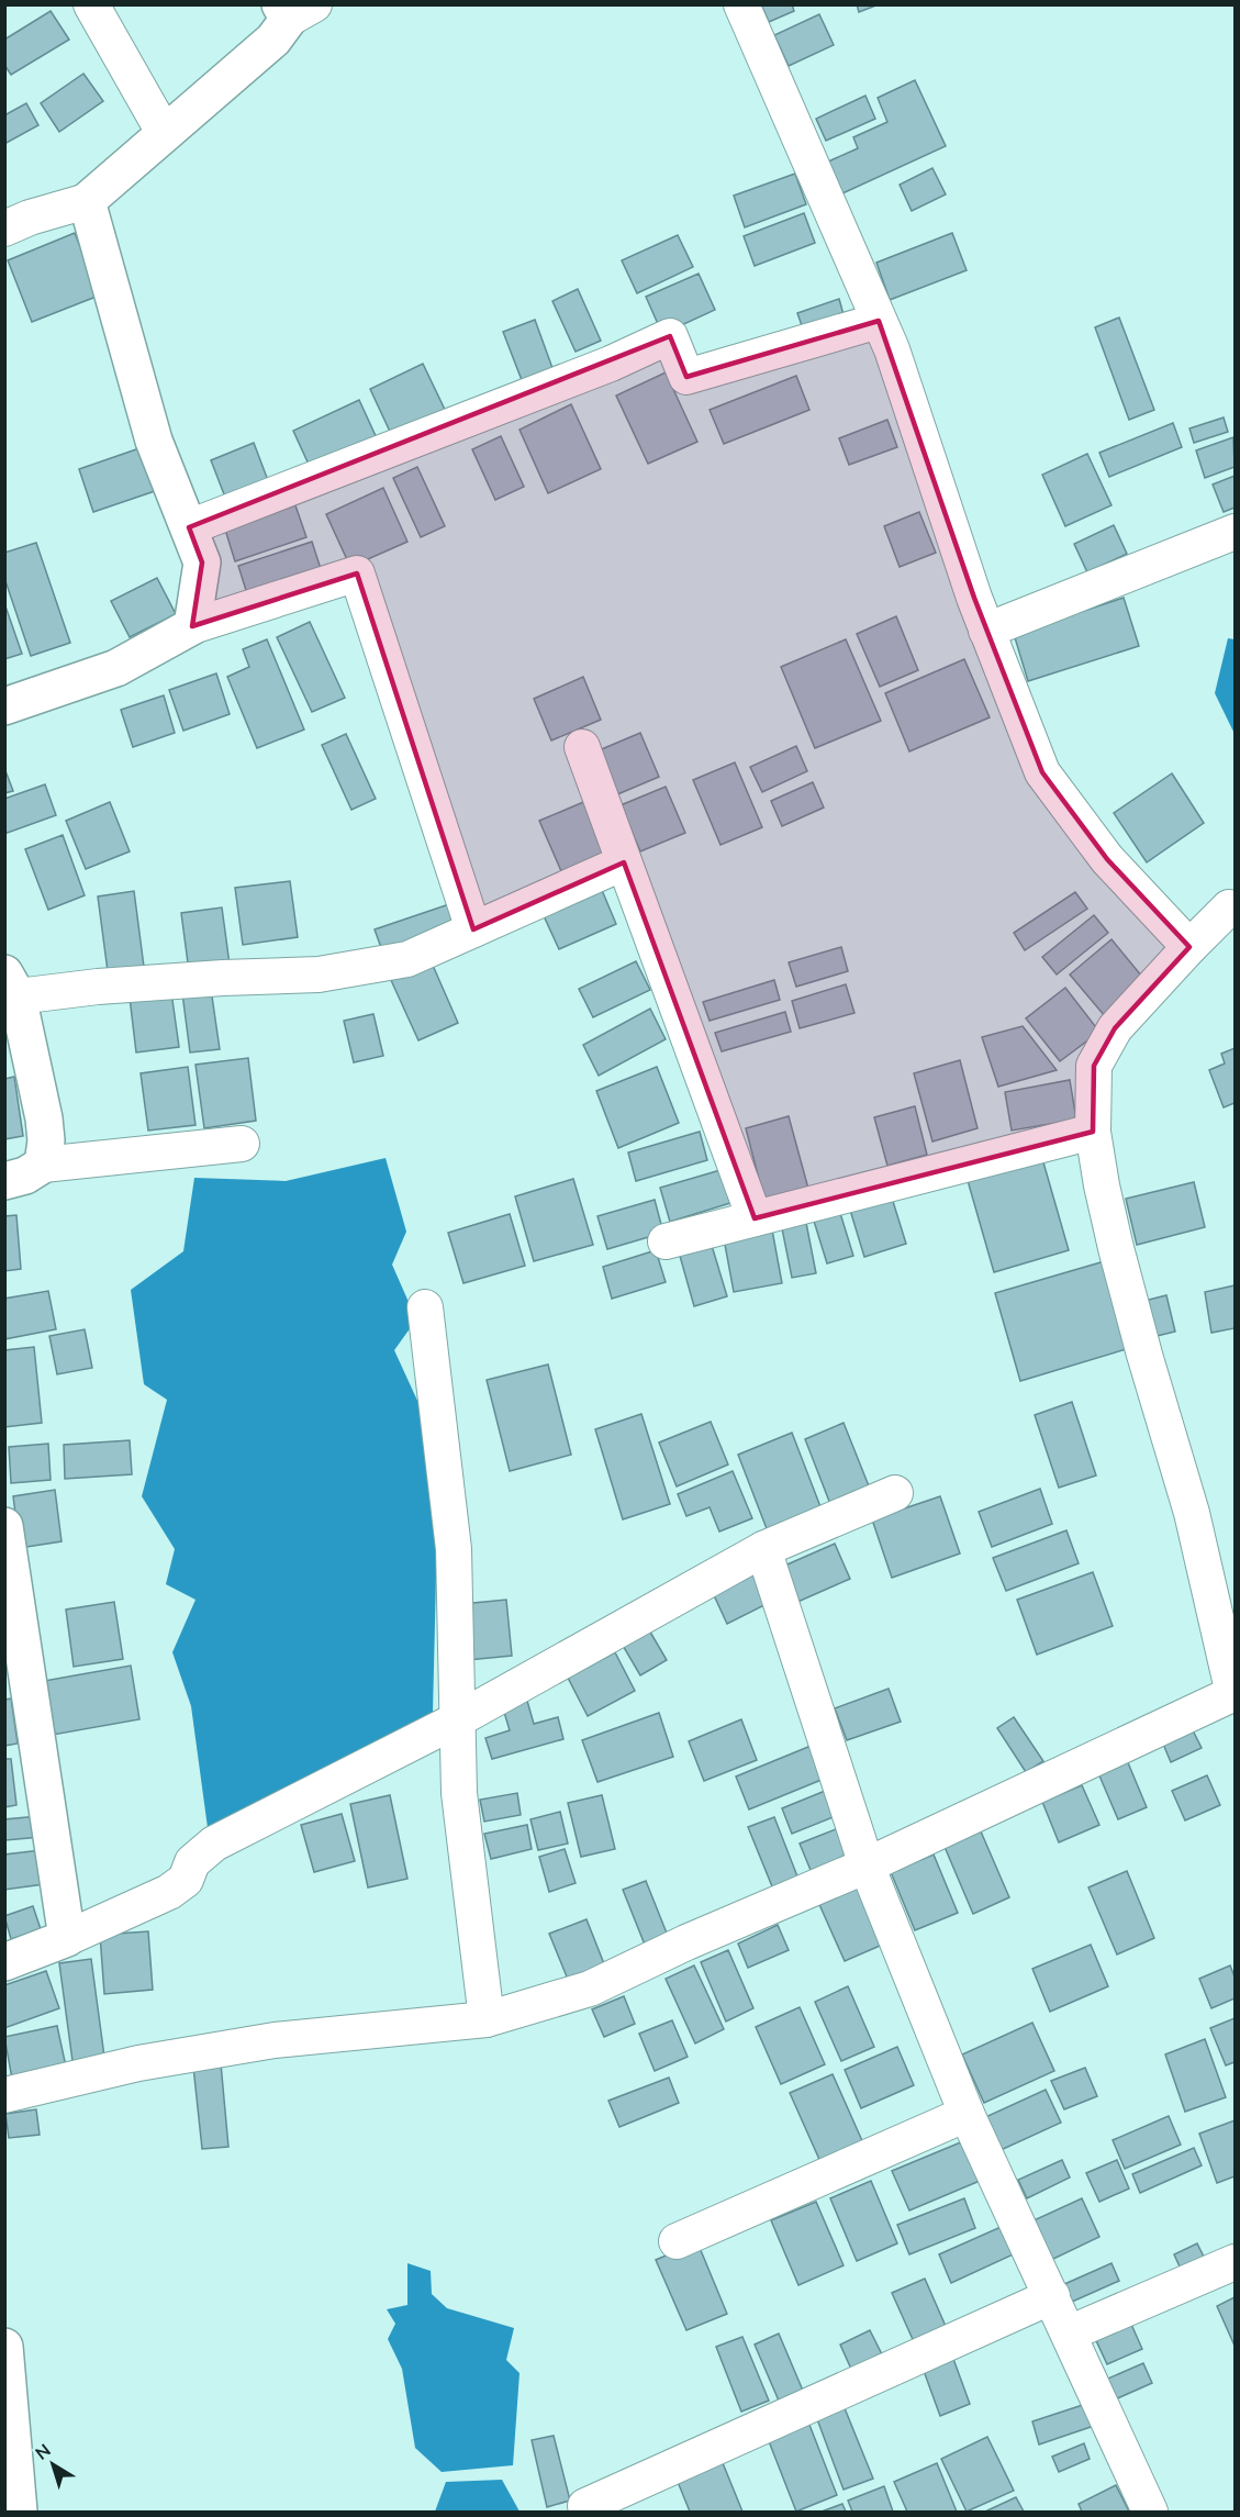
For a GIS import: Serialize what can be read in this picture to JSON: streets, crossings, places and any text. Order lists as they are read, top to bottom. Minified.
{"north":"top left"}
